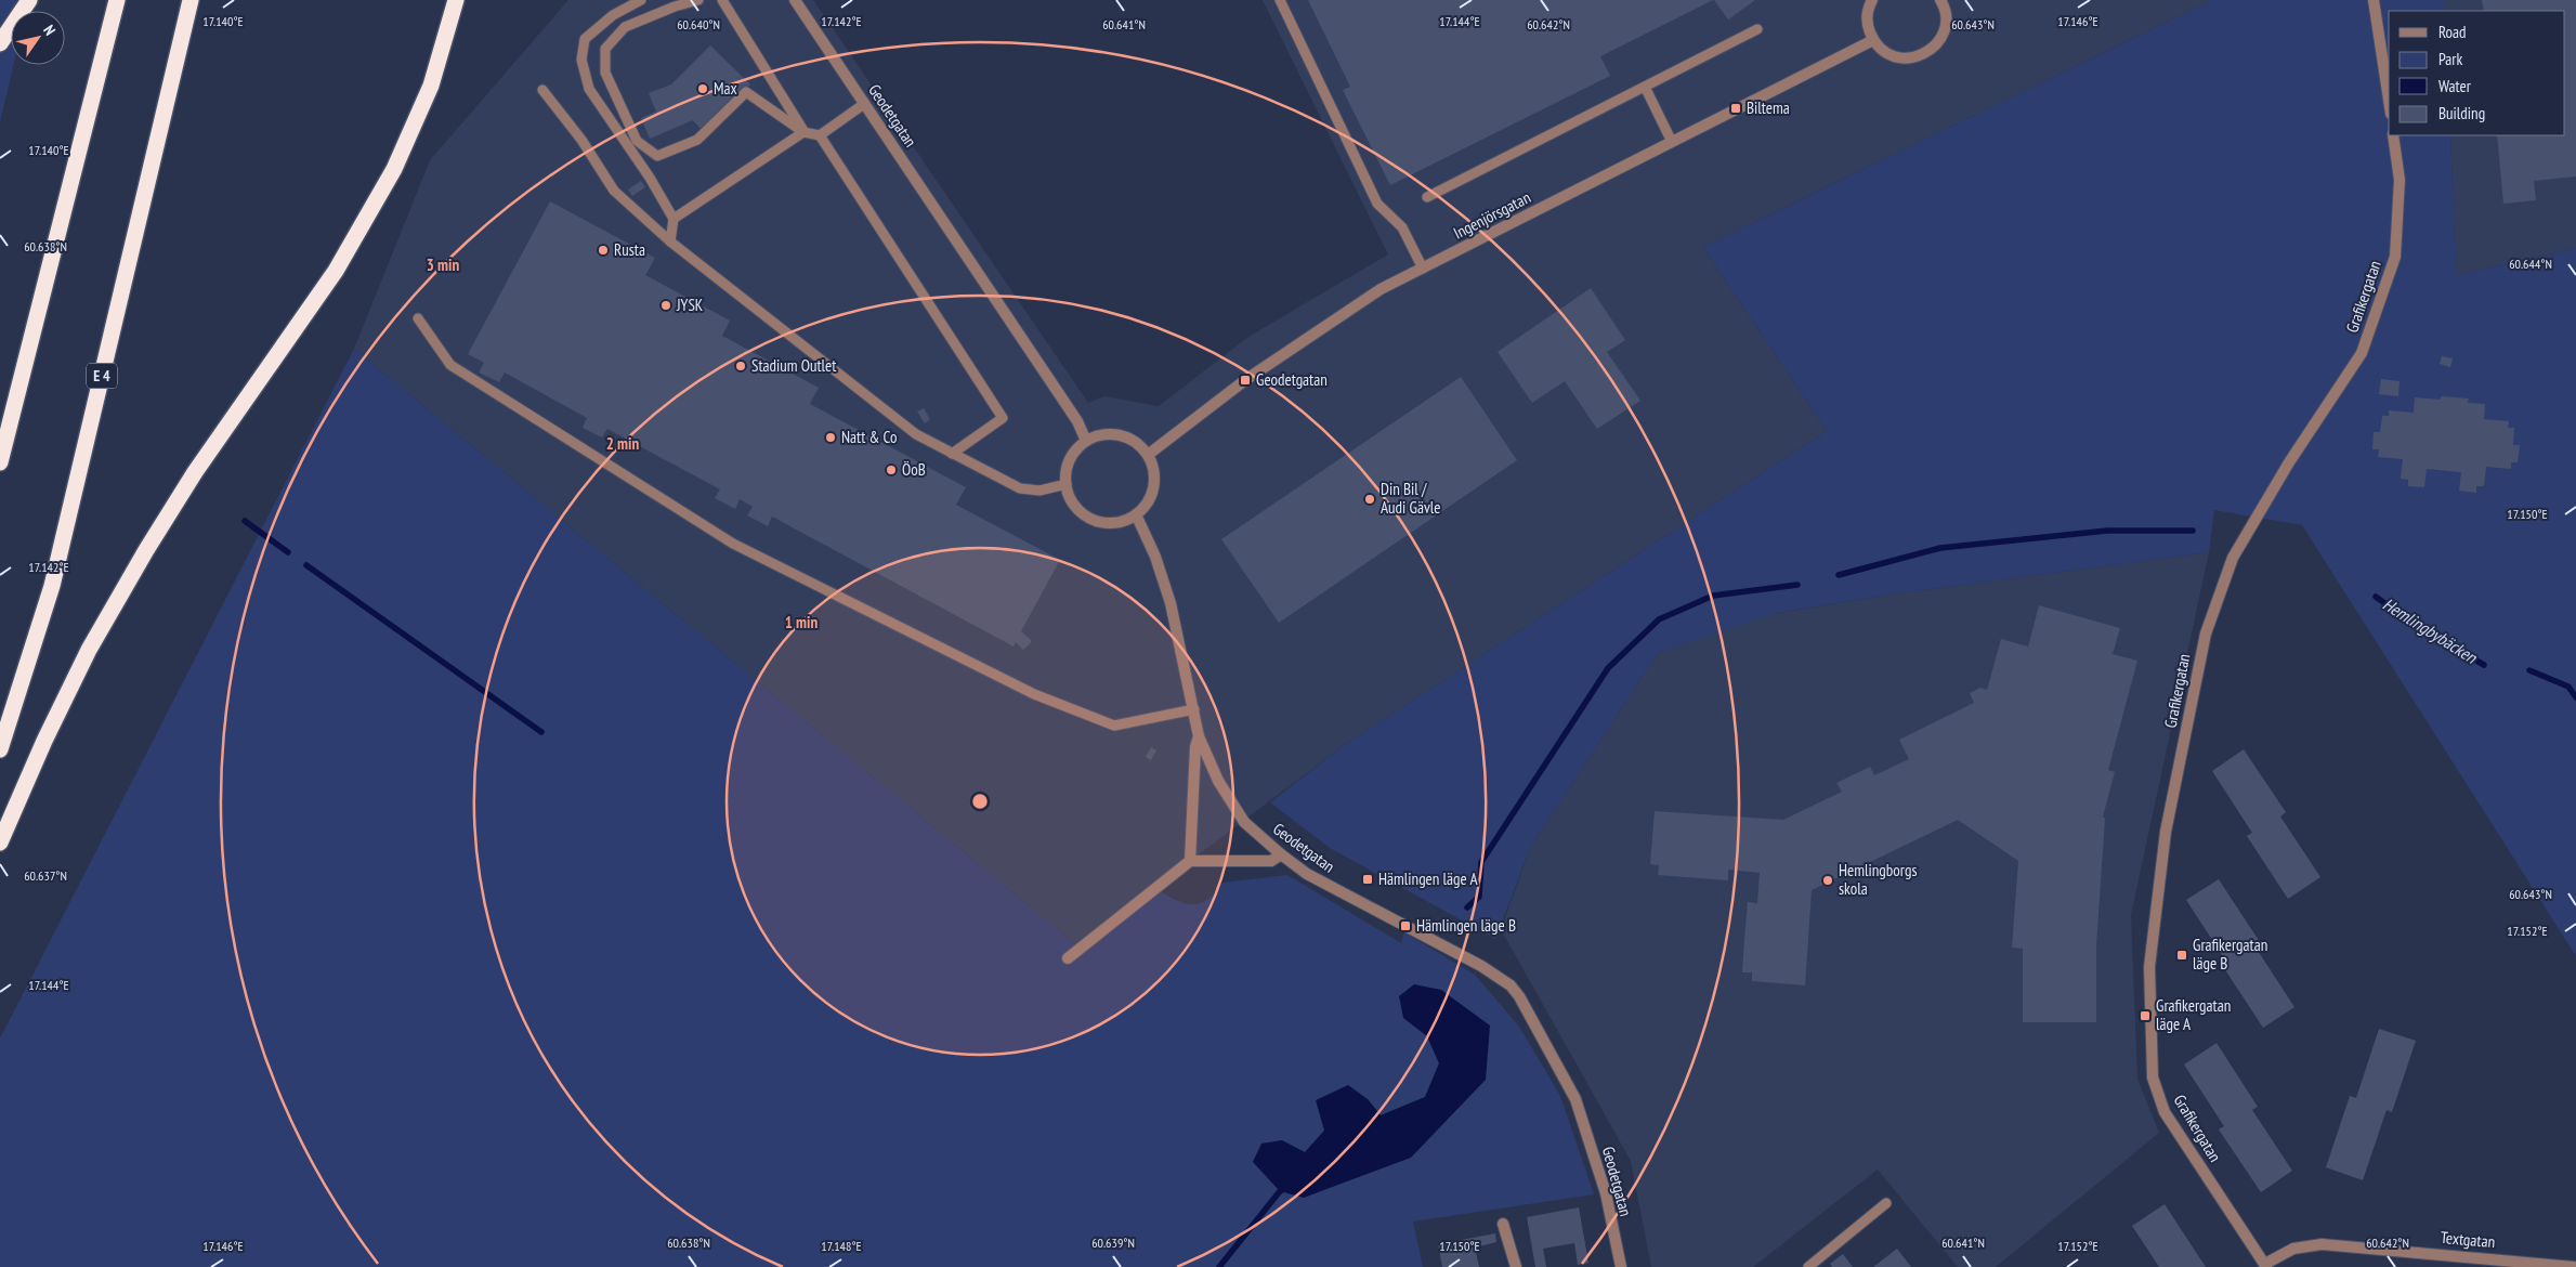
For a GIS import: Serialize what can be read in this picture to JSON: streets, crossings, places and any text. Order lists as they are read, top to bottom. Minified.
{"streets":{"highway":["E 4"],"street":["Geodetgatan","Ingenjörsgatan","Grafikergatan","Textgatan"]},"crossings":[["Geodetgatan","Ingenjörsgatan"],["Grafikergatan","Textgatan"]],"water":["Hemlingbybäcken"],"places":{"other":["Max","Rusta","JYSK","Stadium Outlet","Natt & Co","ÖoB","Din Bil / Audi Gävle","Hemlingborgs skola"],"transit":["Biltema","Geodetgatan","Hämlingen läge A","Hämlingen läge B","Grafikergatan läge B","Grafikergatan läge A"]},"legend":["Road","Park","Water","Building"],"north":"top right","coordinates":["17.140°E","17.142°E","17.144°E","17.146°E","60.640°N","60.641°N","60.642°N","60.643°N","60.638°N","60.644°N","17.150°E","60.637°N","17.152°E","60.639°N","17.148°E"],"rings":["3 min","2 min","1 min"]}
